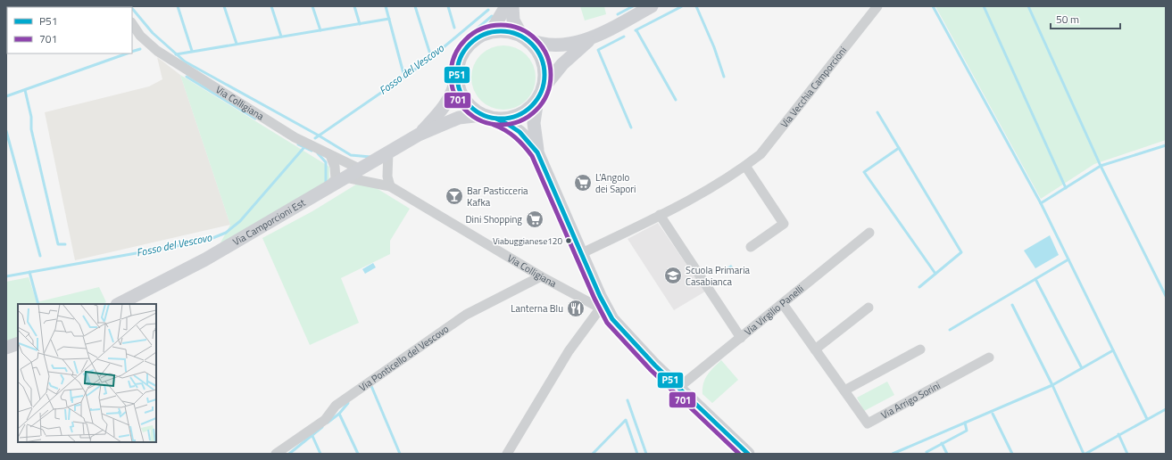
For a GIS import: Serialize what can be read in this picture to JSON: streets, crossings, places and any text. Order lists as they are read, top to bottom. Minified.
{"streets":{"main road":["Via Camporcioni Est"],"street":["Via Vecchia Camporcioni","Via Colligiana","Via Virgilio Panelli","Via Ponticello del Vescovo","Via Arrigo Sorini"]},"crossings":[["Via Colligiana","Via Camporcioni Est"],["Via Colligiana","Via Ponticello del Vescovo"],["Via Virgilio Panelli","Via Arrigo Sorini"]],"water":["Fosso del Vescovo"],"places":{"supermarket":["L'Angolo dei Sapori","Dini Shopping"],"bar":["Bar Pasticceria Kafka"],"other":["Viabuggianese120"],"school or university":["Scuola Primaria Casabianca"],"restaurant":["Lanterna Blu"]},"lines":["transit line 701","transit line P51"],"legend":["P51","701"],"scale_bar":"50 m"}
